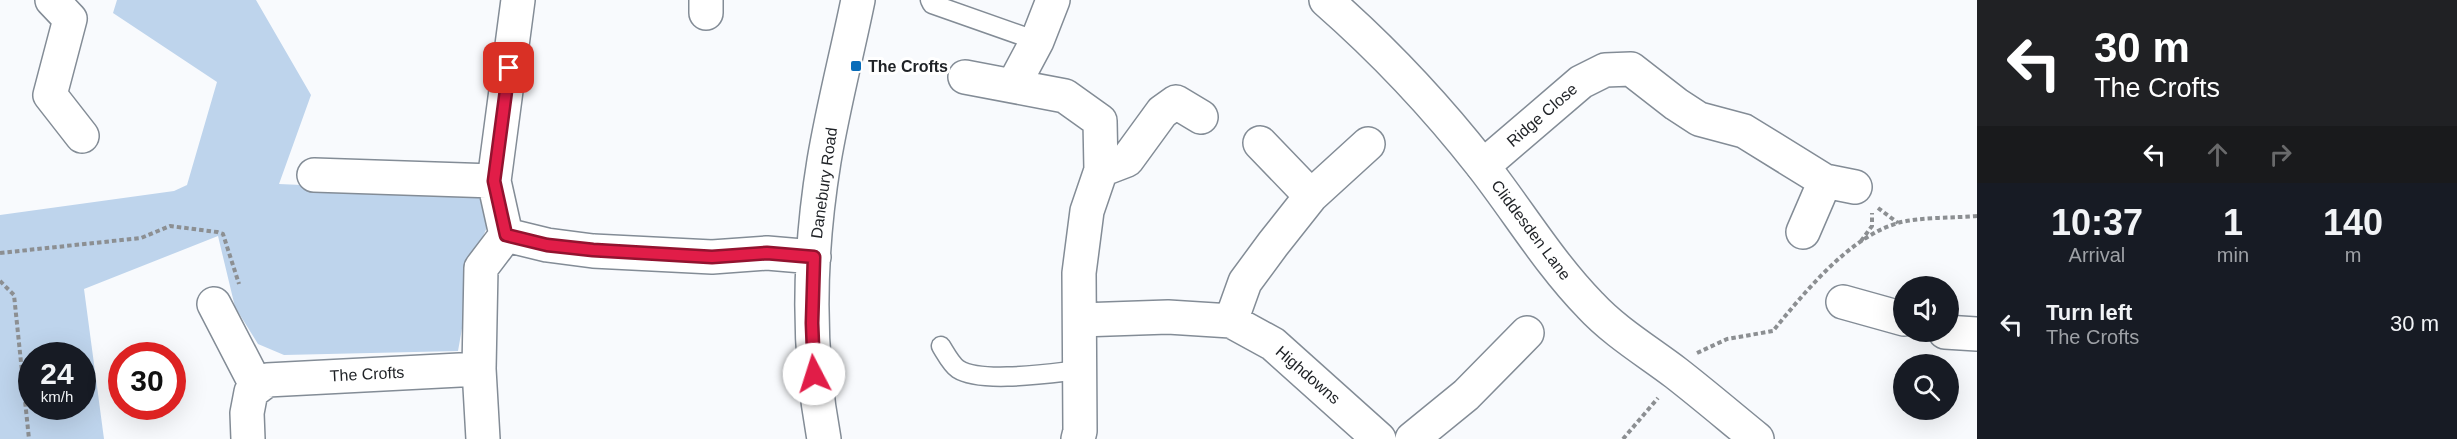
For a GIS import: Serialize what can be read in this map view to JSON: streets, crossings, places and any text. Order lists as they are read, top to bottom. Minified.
{"streets":{"street":["Ridge Close","Danebury Road","Cliddesden Lane","The Crofts","Highdowns"]},"crossings":[["Ridge Close","Cliddesden Lane"]],"places":{"transit":["The Crofts"]},"page":{"turn":["30 m","The Crofts"],"eta":["10:37","Arrival","1","min","140","m"],"list":[{"name":"Turn left","note":"The Crofts","value":"30 m"}],"speed":"24 km/h","limit":"30"}}
